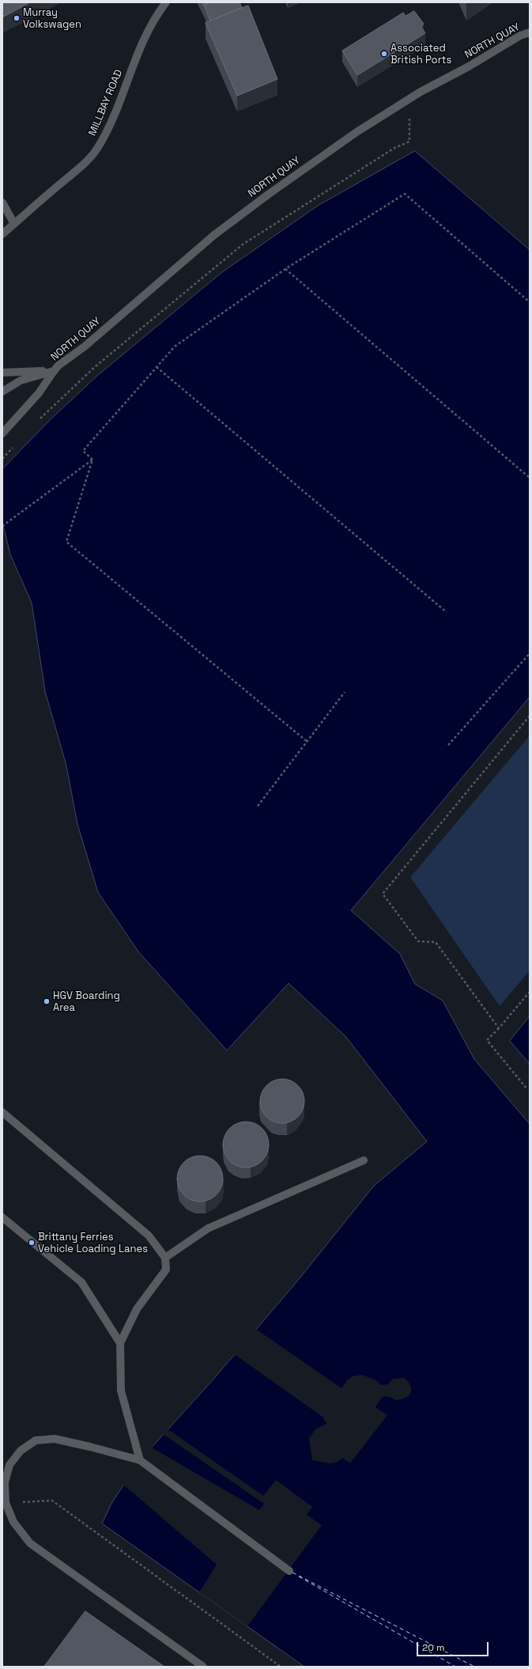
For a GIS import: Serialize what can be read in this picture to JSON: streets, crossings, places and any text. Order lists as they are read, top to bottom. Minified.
{"streets":{"street":["NORTH QUAY","MILLBAY ROAD"]},"places":["Murray Volkswagen","Associated British Ports","HGV Boarding Area","Brittany Ferries Vehicle Loading Lanes"],"scale_bar":"20 m"}
